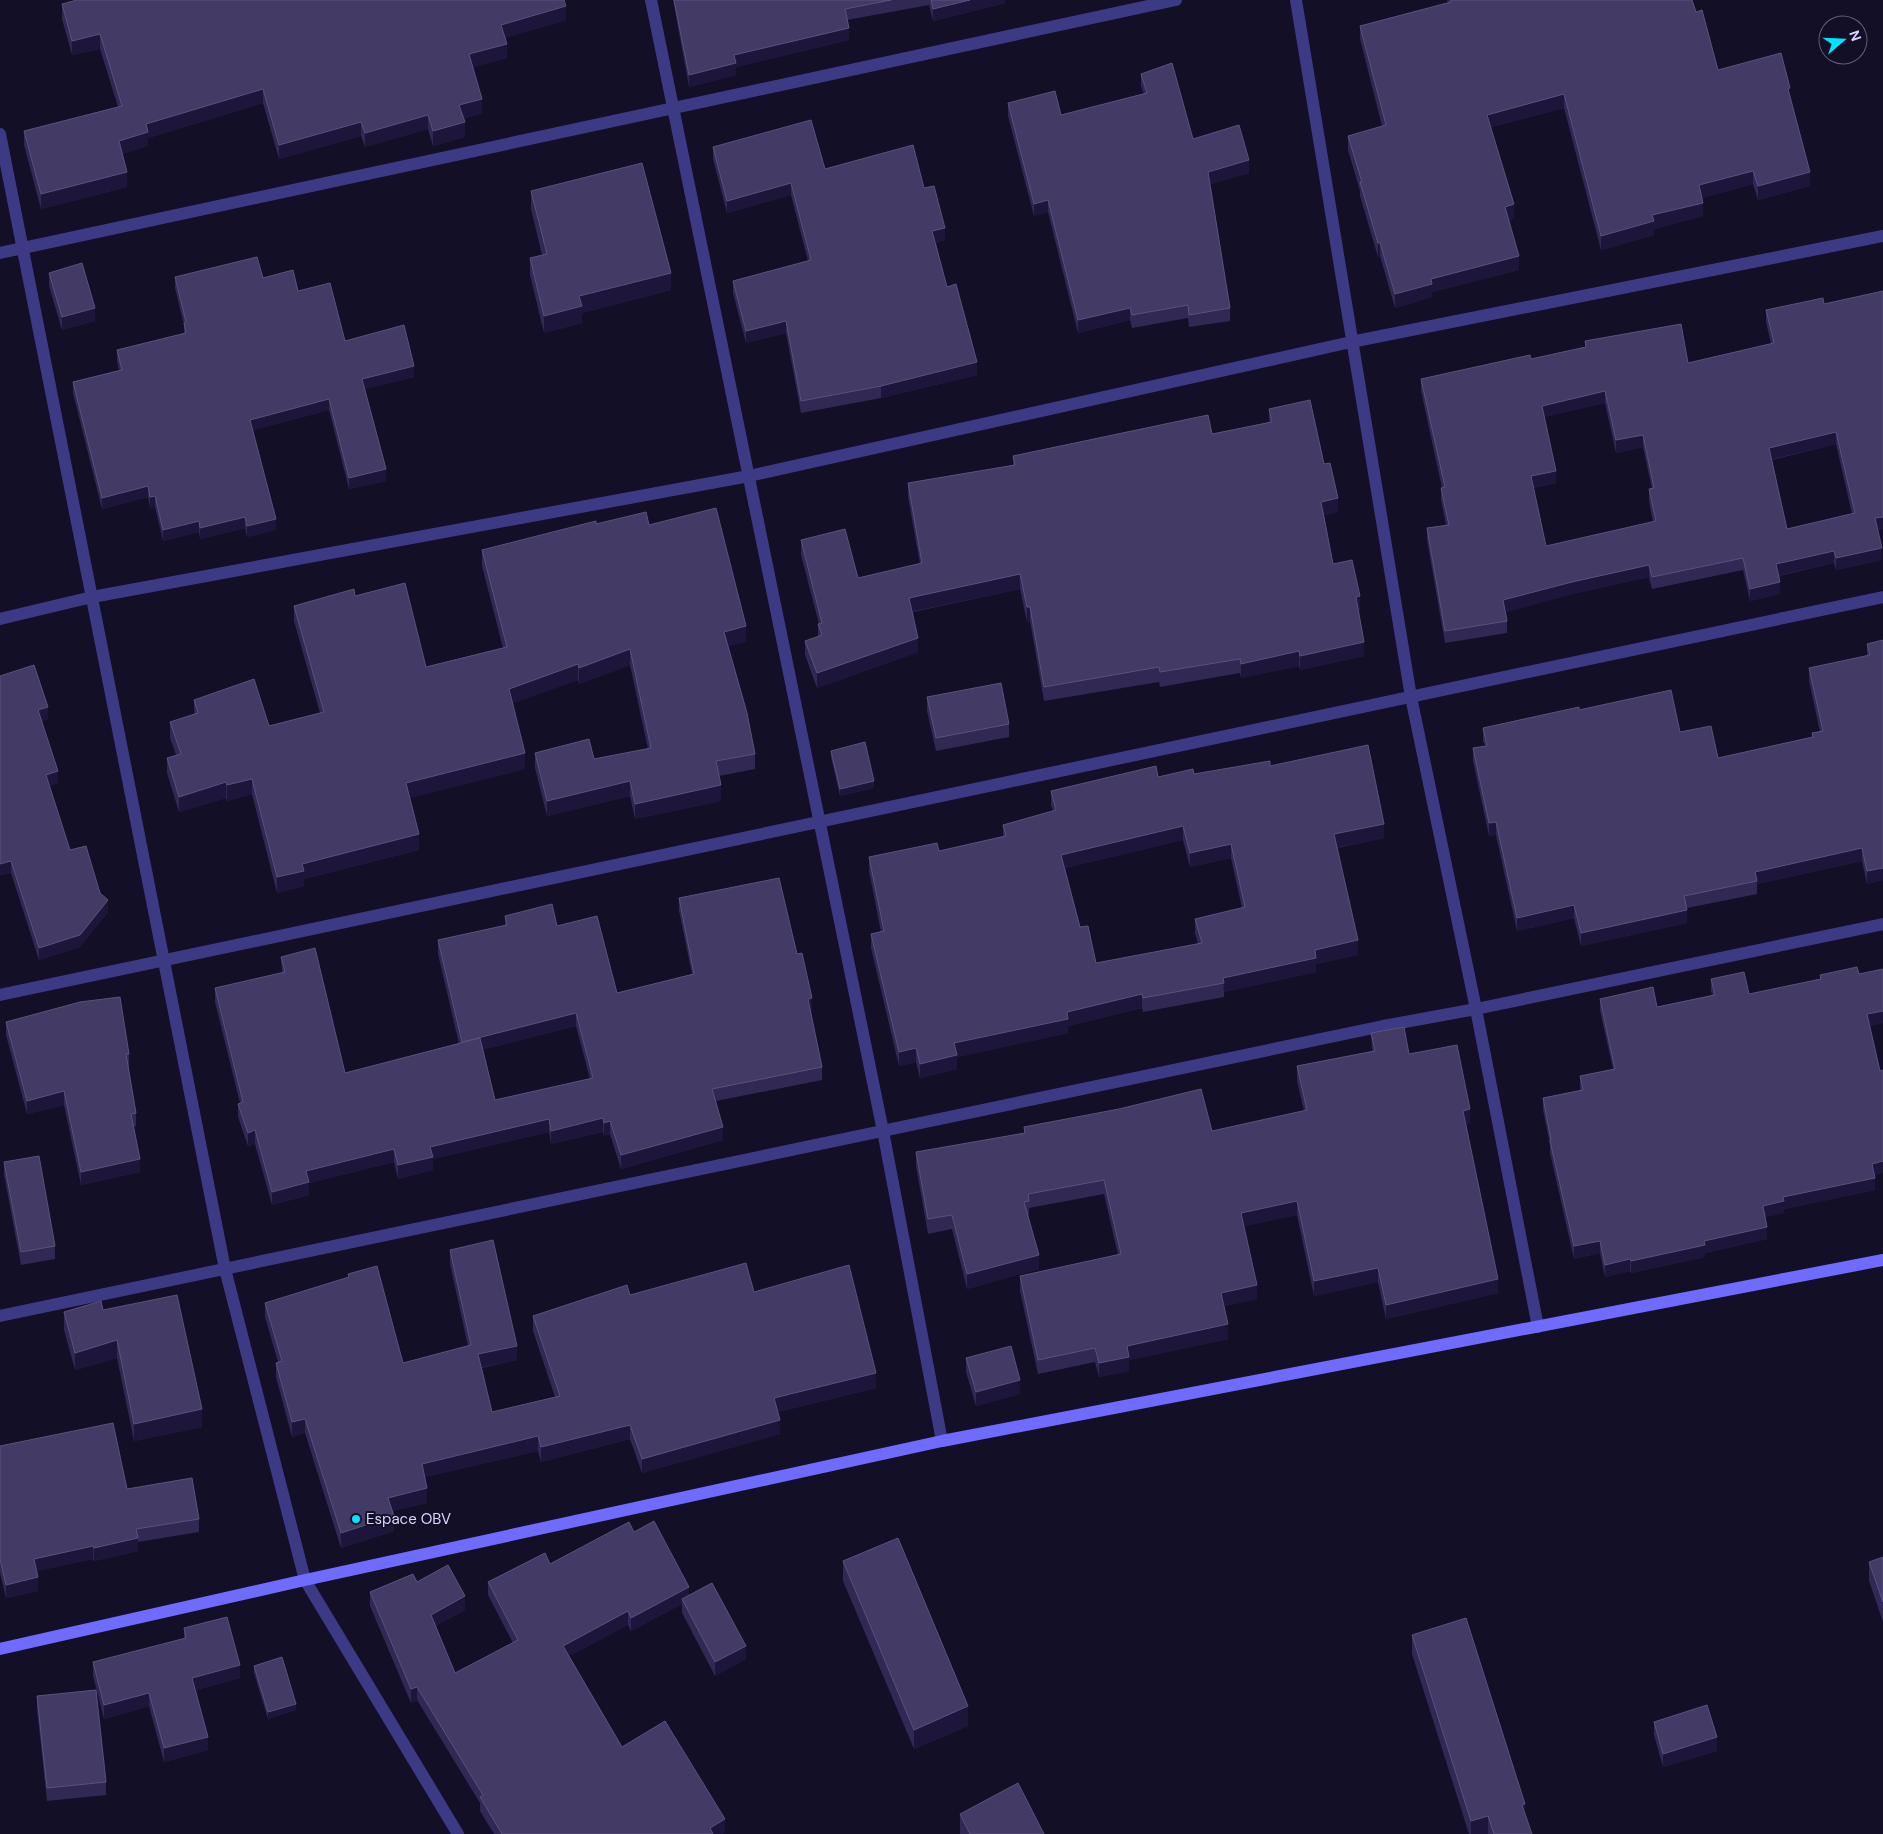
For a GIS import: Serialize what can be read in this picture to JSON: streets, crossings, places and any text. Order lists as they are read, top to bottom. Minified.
{"places":["Espace OBV"],"north":"right"}
